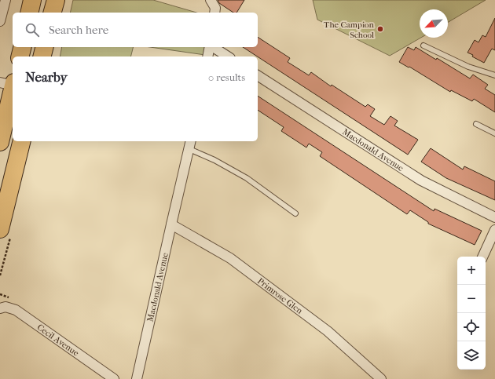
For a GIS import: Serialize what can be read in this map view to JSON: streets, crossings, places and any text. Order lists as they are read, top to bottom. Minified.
{"streets":{"street":["Macdonald Avenue","Primrose Glen","Cecil Avenue"]},"crossings":[["Macdonald Avenue","Primrose Glen"]],"places":["The Campion School"],"north":"bottom left","page":{"search":"Search here","heading":["Nearby","0 results"],"map_buttons":["+","−"]}}
